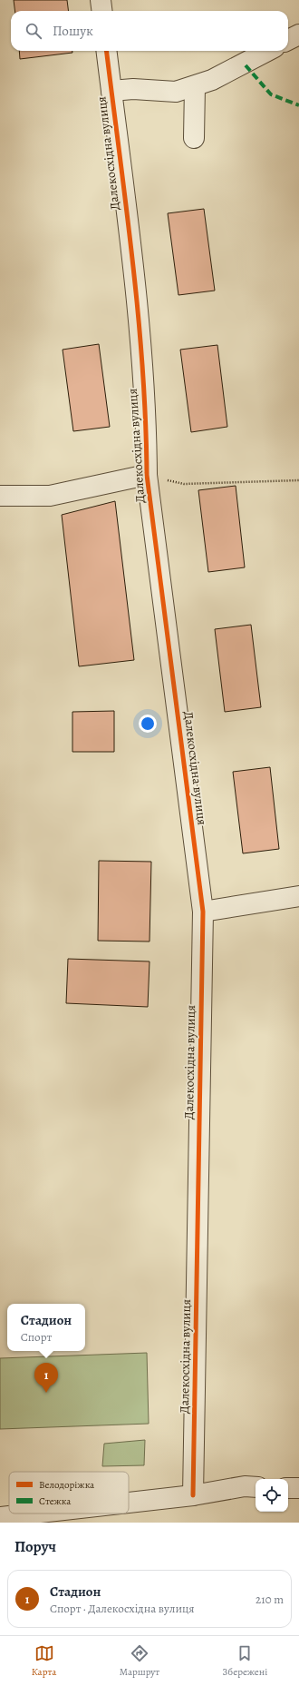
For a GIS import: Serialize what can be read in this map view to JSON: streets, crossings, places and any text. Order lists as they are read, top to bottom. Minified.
{"streets":{"street":["Далекосхідна вулиця"]},"legend":["Велодоріжка","Стежка"],"page":{"search":"Пошук","popup":["Стадион","Спорт"],"pins":"1","heading":"Поруч","list":[{"mark":"1","name":"Стадион","note":"Спорт · Далекосхідна вулиця","value":"210 m"}],"nav":["Карта","Маршрут","Збережені"]}}
